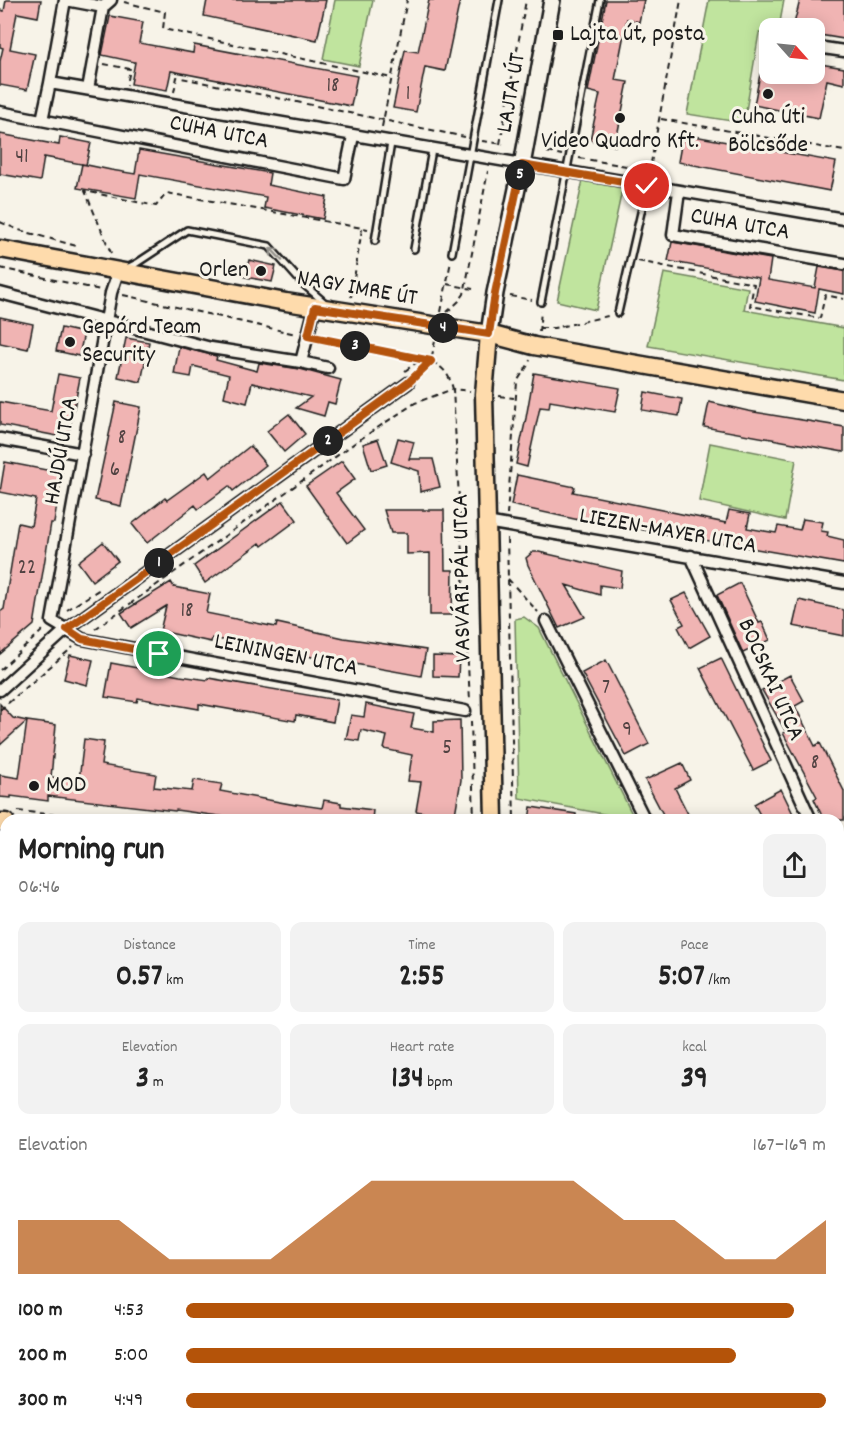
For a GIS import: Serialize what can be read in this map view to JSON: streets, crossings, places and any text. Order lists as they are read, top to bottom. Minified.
{"streets":{"main road":["NAGY IMRE ÚT","VASVÁRI PÁL UTCA"],"street":["LAJTA ÚT","CUHA UTCA","HAJDÚ UTCA","LIEZEN-MAYER UTCA","LEININGEN UTCA","BOCSKAI UTCA"]},"crossings":[["LAJTA ÚT","CUHA UTCA"],["LAJTA ÚT","NAGY IMRE ÚT"],["LAJTA ÚT","VASVÁRI PÁL UTCA"],["NAGY IMRE ÚT","HAJDÚ UTCA"],["NAGY IMRE ÚT","VASVÁRI PÁL UTCA"],["HAJDÚ UTCA","LEININGEN UTCA"],["LIEZEN-MAYER UTCA","VASVÁRI PÁL UTCA"],["LIEZEN-MAYER UTCA","BOCSKAI UTCA"]],"places":{"transit":["Lajta út, posta"],"other":["Cuha Úti Bölcsőde","Video Quadro Kft.","Orlen","Gepárd Team Security","MOD"]},"house_numbers":["18","1","41","8","6","22","18","7","9","5","8"],"north":"bottom right","page":{"pins":["5","4","3","2","1"],"heading":["Morning run","06:46"],"stats":[["Distance","0.57 km"],["Time","2:55"],["Pace","5:07 /km"],["Elevation","3 m"],["Heart rate","134 bpm"],["kcal","39"]],"chart":["Elevation","167–169 m"],"list":[{"name":"100 m","note":"4:53"},{"name":"200 m","note":"5:00"},{"name":"300 m","note":"4:49"}]}}
